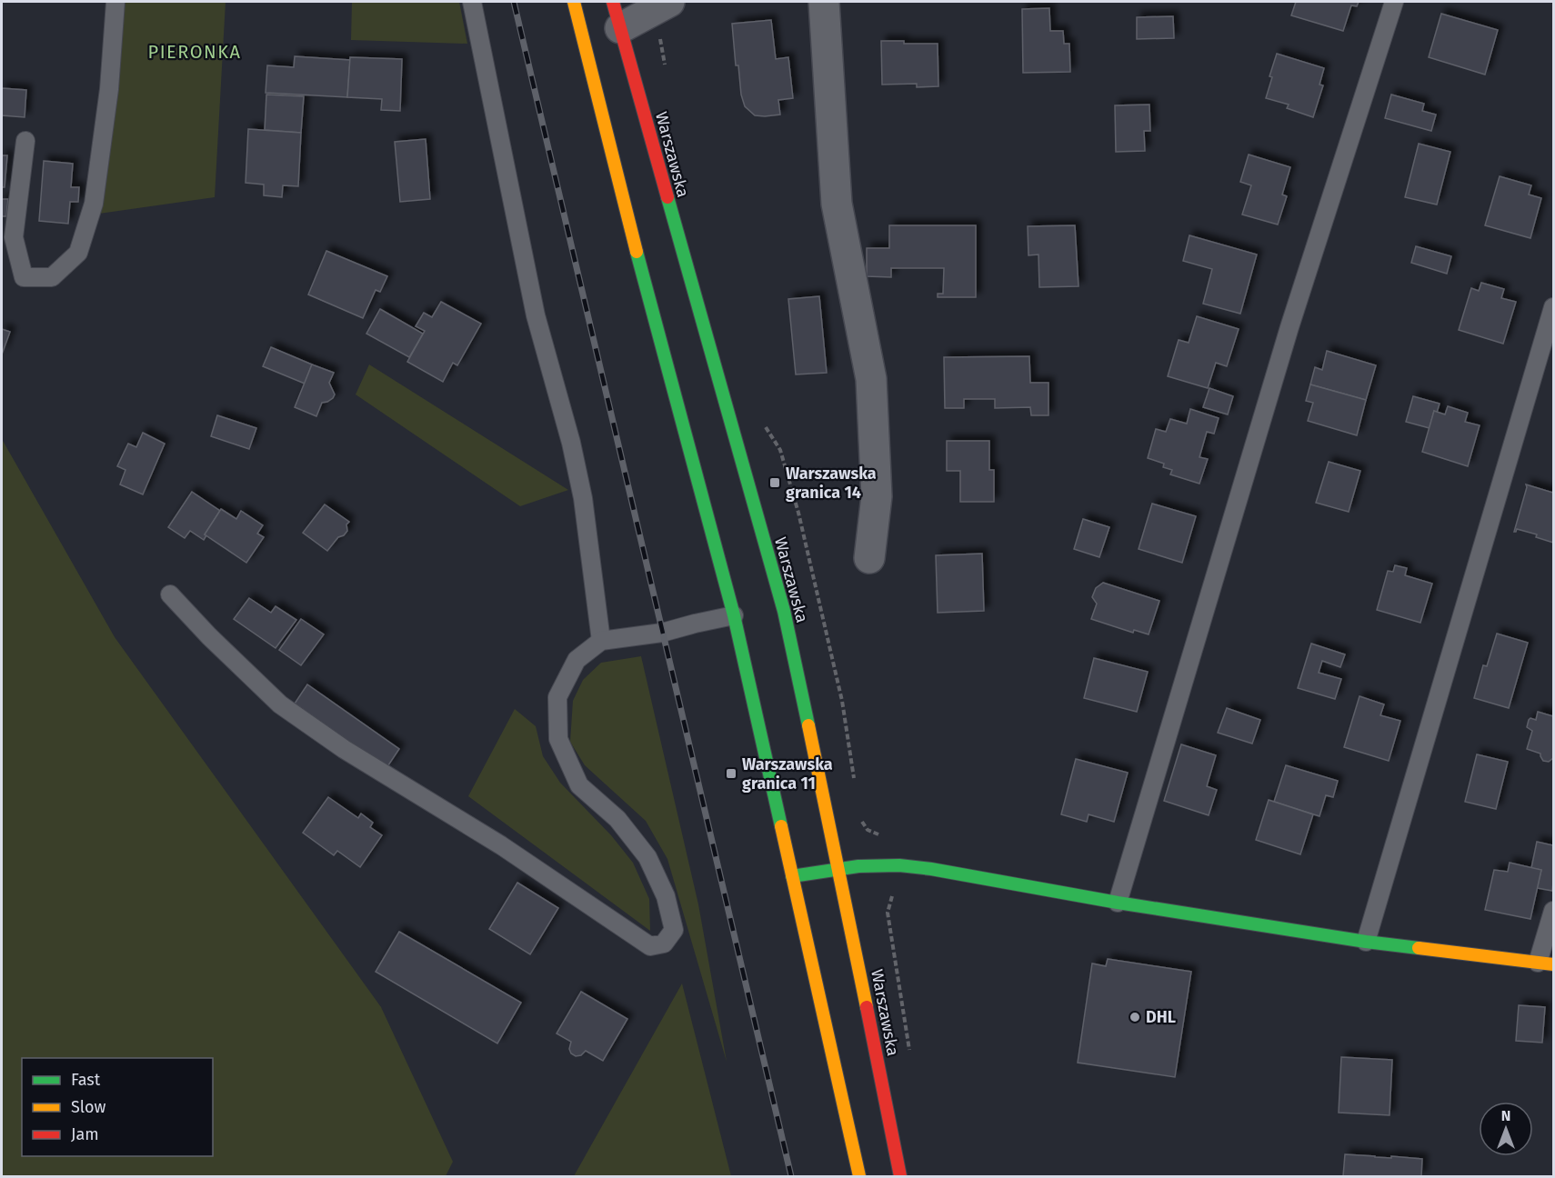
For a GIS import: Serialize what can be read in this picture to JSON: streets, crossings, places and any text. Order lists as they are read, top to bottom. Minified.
{"streets":{"main road":["Warszawska"]},"districts":["PIERONKA"],"places":{"transit":["Warszawska granica 14","Warszawska granica 11"],"other":["DHL"]},"legend":["Fast","Slow","Jam"],"north":"top"}
